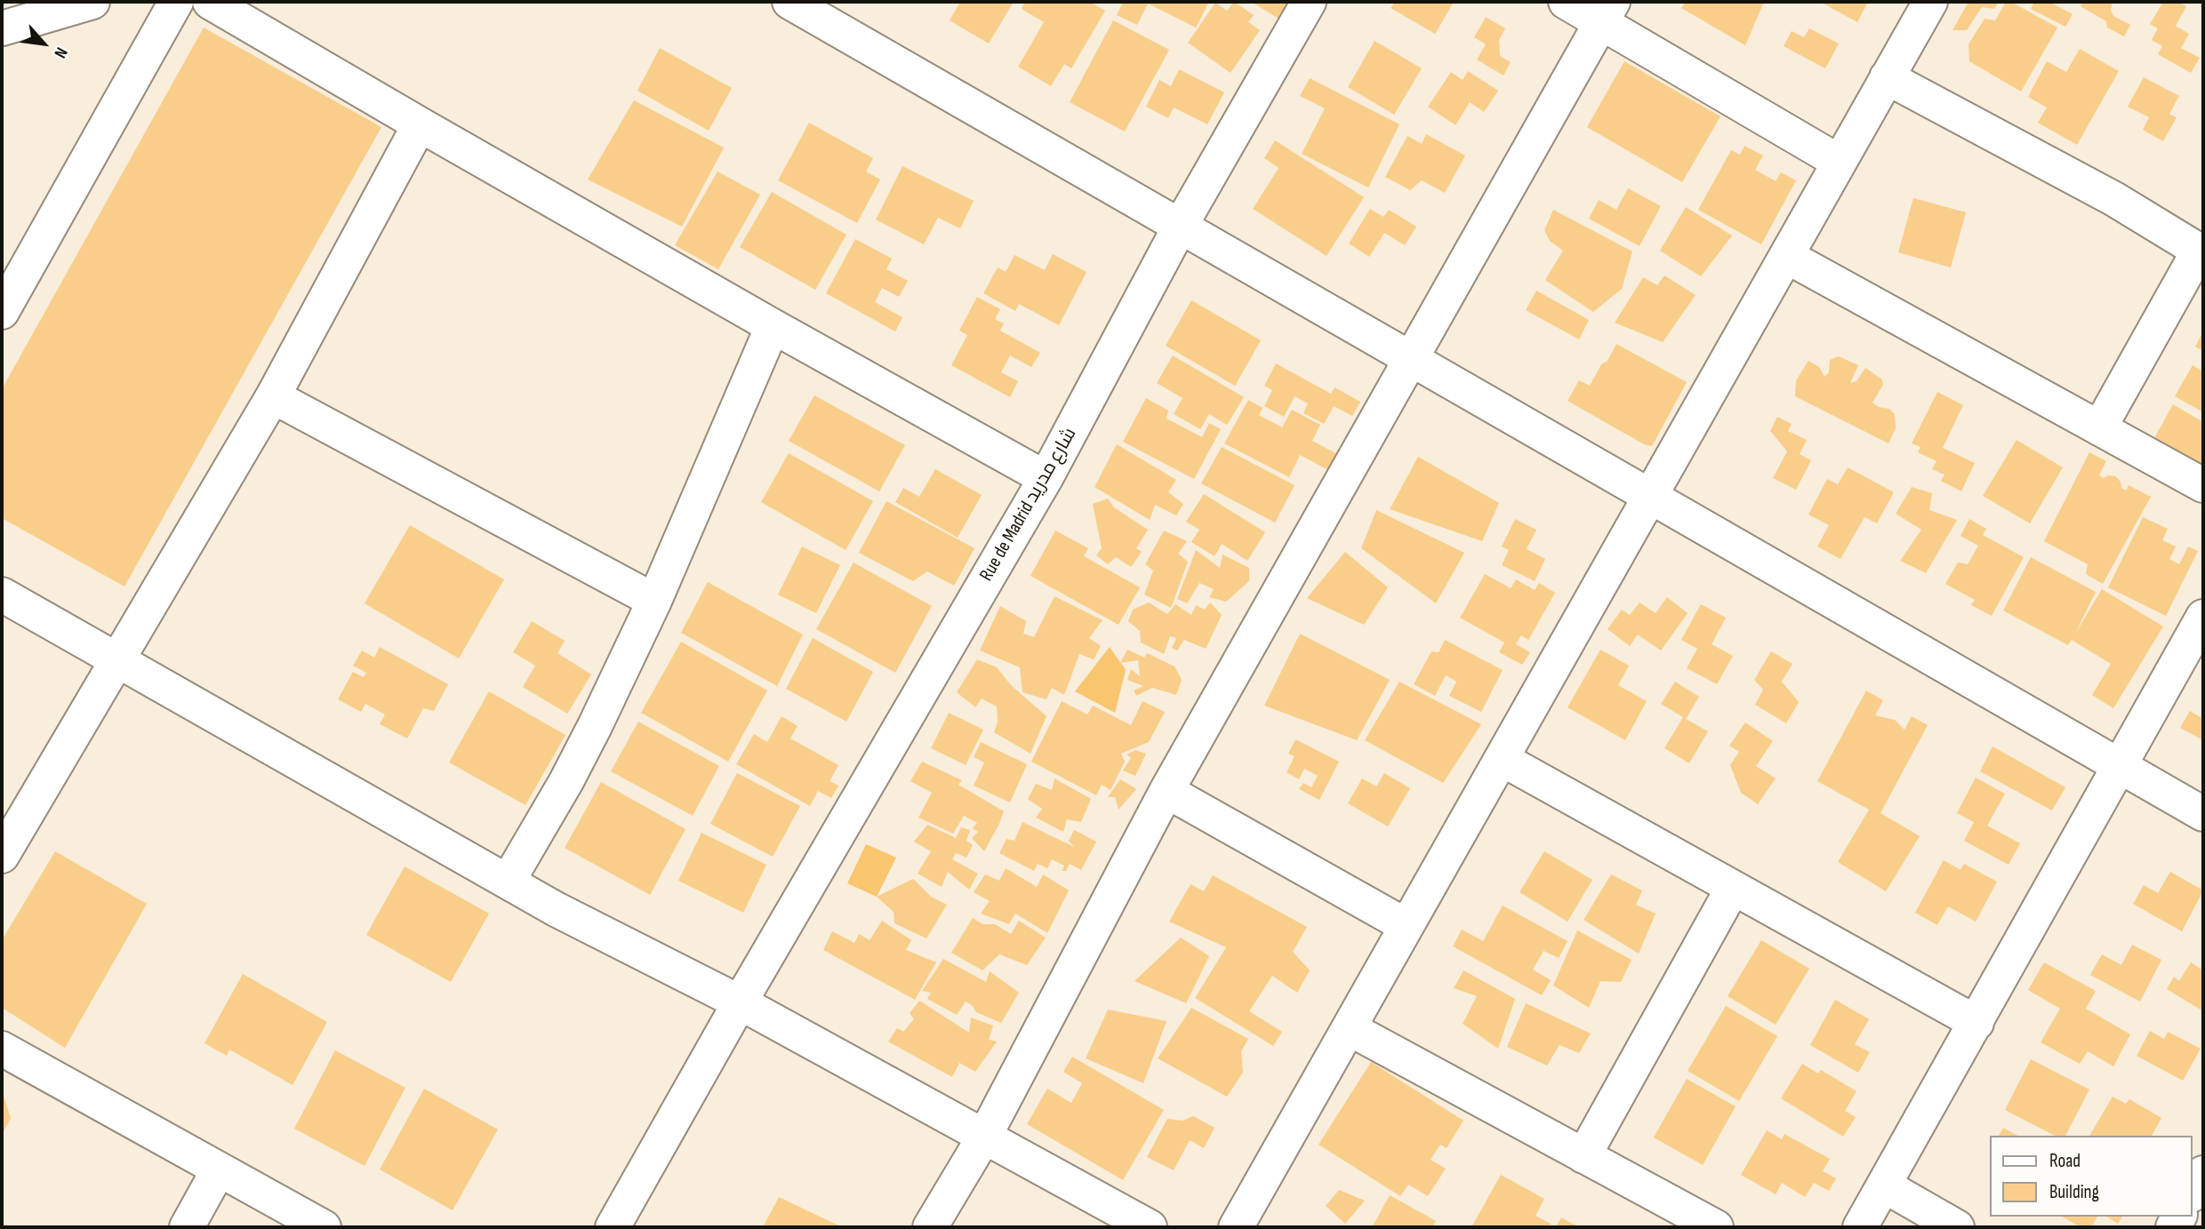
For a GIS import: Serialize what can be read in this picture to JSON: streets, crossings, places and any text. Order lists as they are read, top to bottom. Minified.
{"streets":{"street":["Rue de Madrid شارع مدريد"]},"legend":["Road","Building"],"north":"bottom right"}
